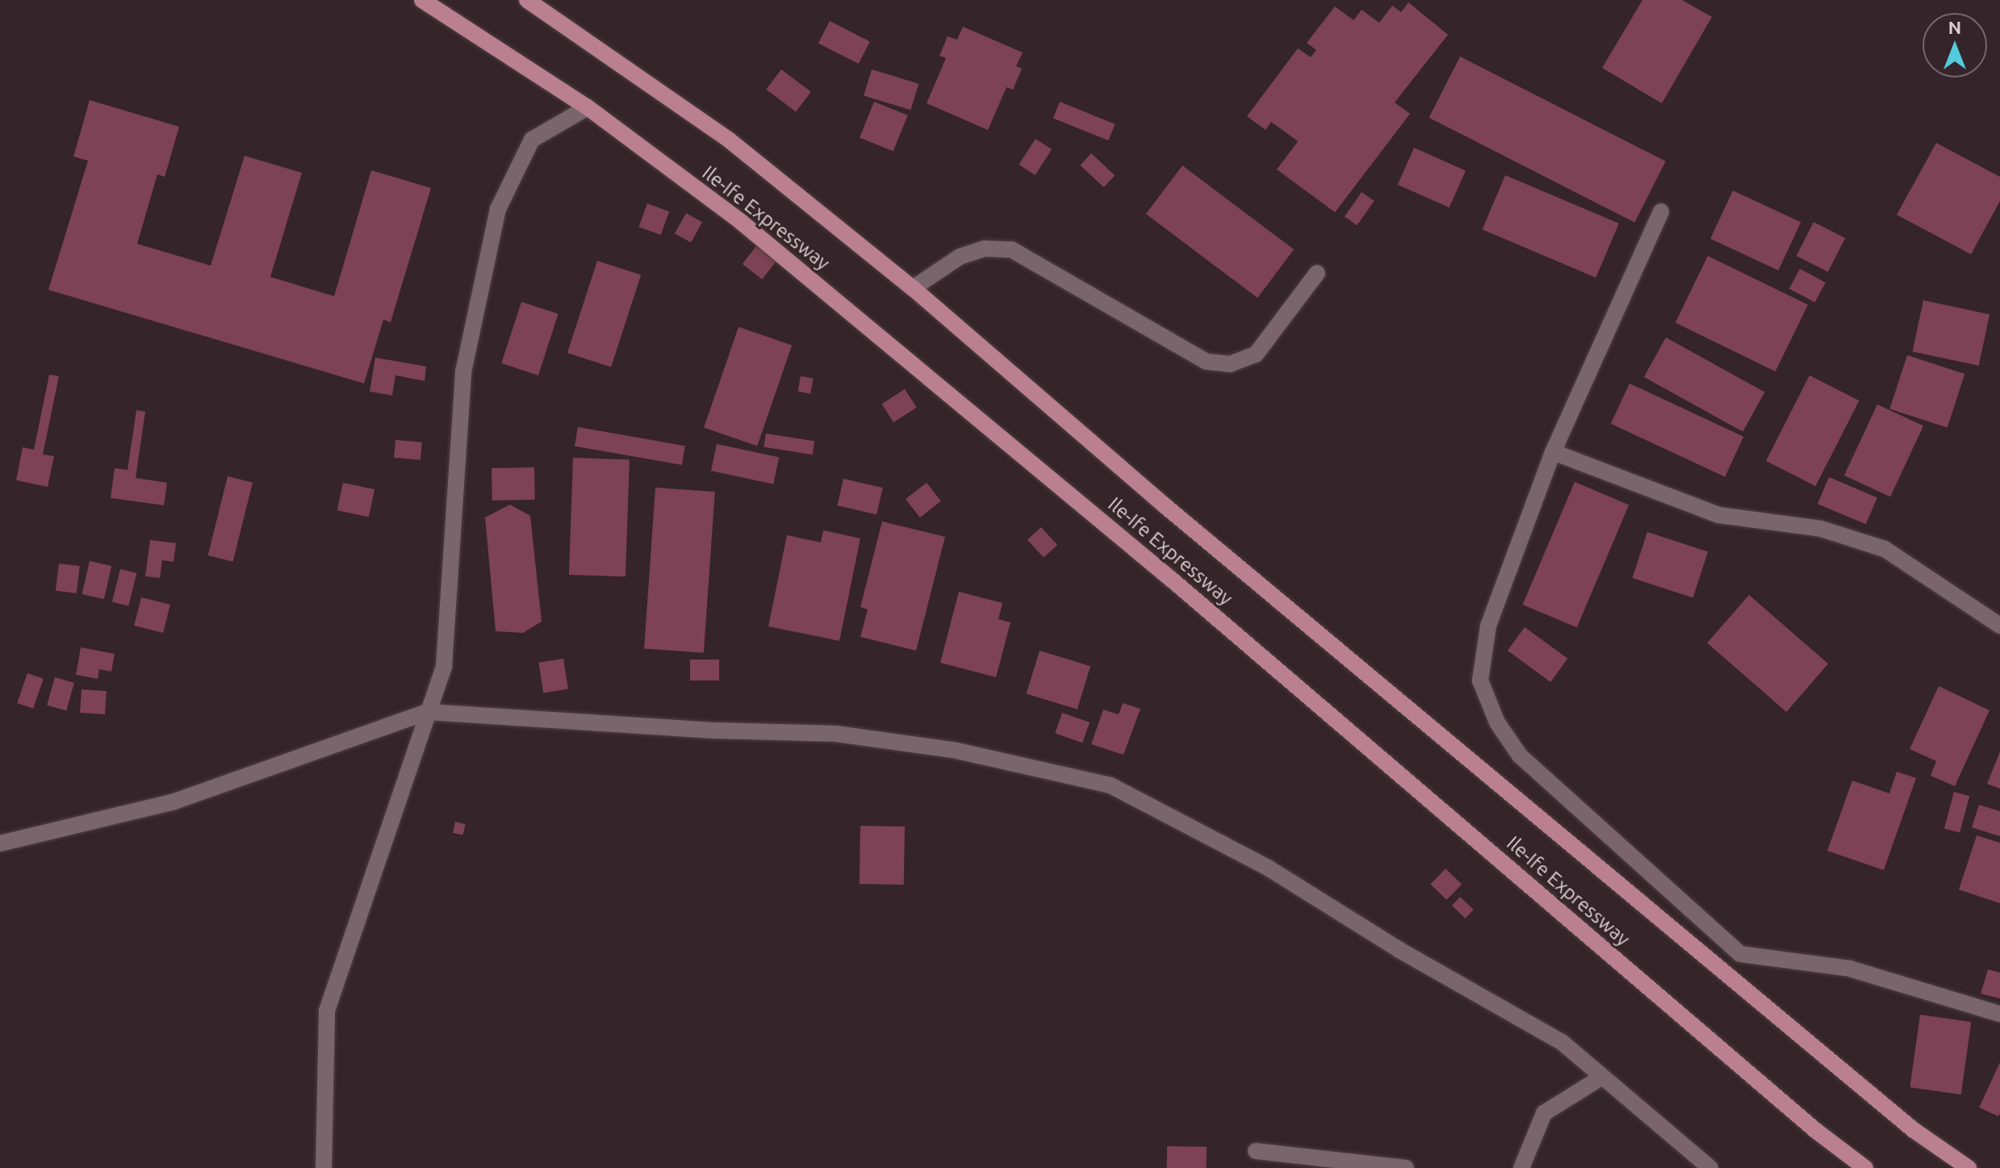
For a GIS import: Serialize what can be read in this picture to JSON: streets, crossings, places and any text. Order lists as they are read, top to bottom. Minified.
{"streets":{"main road":["Ile-Ife Expressway"]},"north":"top"}
